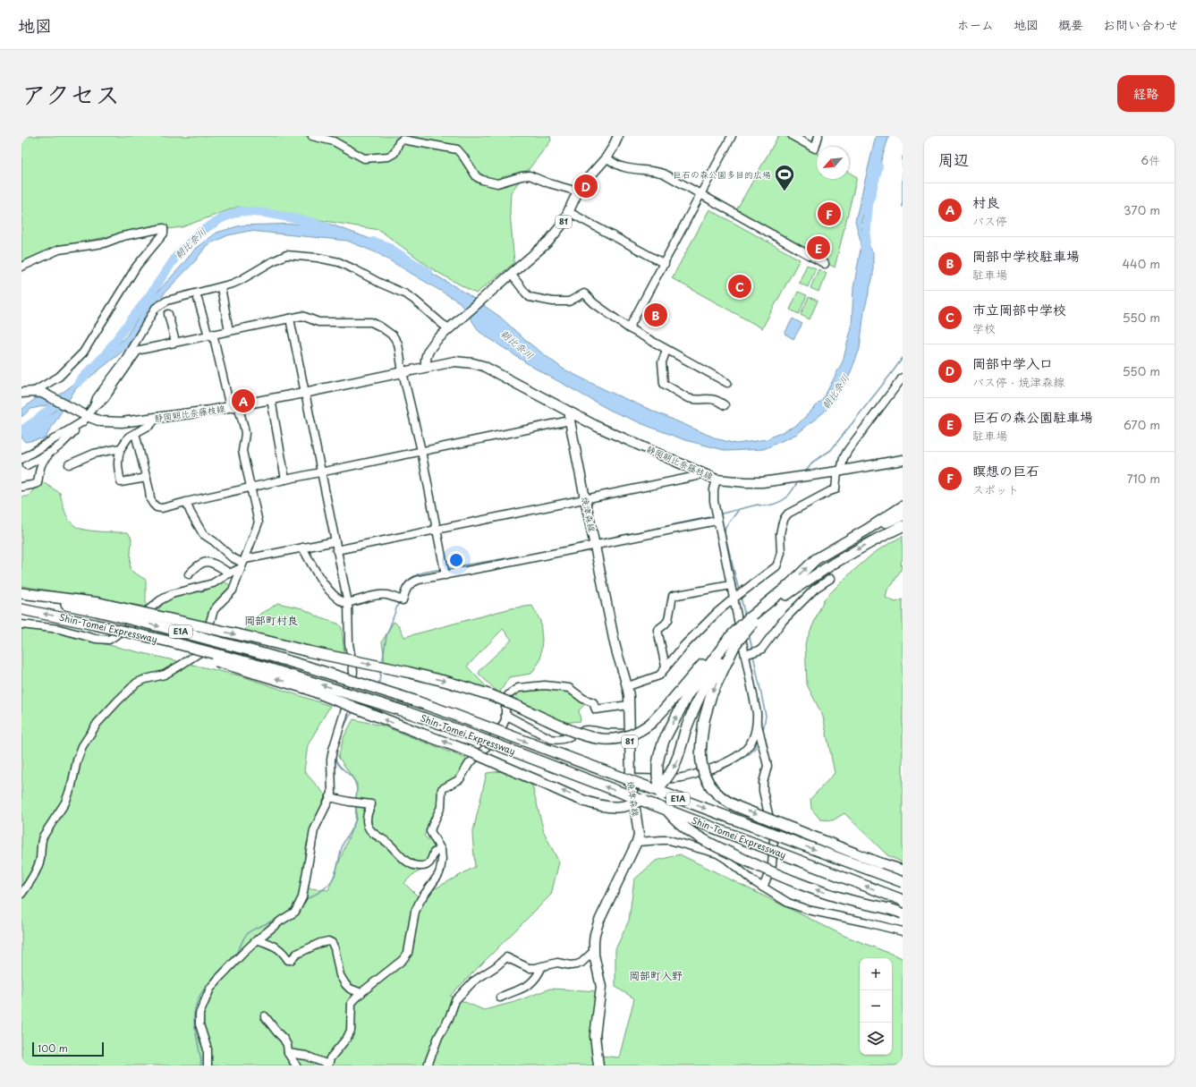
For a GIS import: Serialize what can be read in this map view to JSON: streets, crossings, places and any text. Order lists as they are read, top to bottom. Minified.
{"streets":{"highway":["Shin-Tomei Expressway","E1A"],"main road":["81","静岡朝比奈藤枝線","焼津森線"]},"crossings":[["81","静岡朝比奈藤枝線"],["静岡朝比奈藤枝線","焼津森線"]],"districts":["岡部町村良","岡部町入野"],"water":["朝比奈川"],"places":{"sports":["巨石の森公園多目的広場"]},"scale_bar":"100 m","north":"bottom left","page":{"header":"地図","nav":["ホーム","地図","概要","お問い合わせ"],"title":"アクセス","buttons":"経路","heading":["周辺","6件"],"pins":["D","F","E","C","B","A"],"list":[{"mark":"A","name":"村良","note":"バス停","value":"370 m"},{"mark":"B","name":"岡部中学校駐車場","note":"駐車場","value":"440 m"},{"mark":"C","name":"市立岡部中学校","note":"学校","value":"550 m"},{"mark":"D","name":"岡部中学入口","note":"バス停 · 焼津森線","value":"550 m"},{"mark":"E","name":"巨石の森公園駐車場","note":"駐車場","value":"670 m"},{"mark":"F","name":"瞑想の巨石","note":"スポット","value":"710 m"}],"map_buttons":["+","−"],"scale":"100 m"}}
